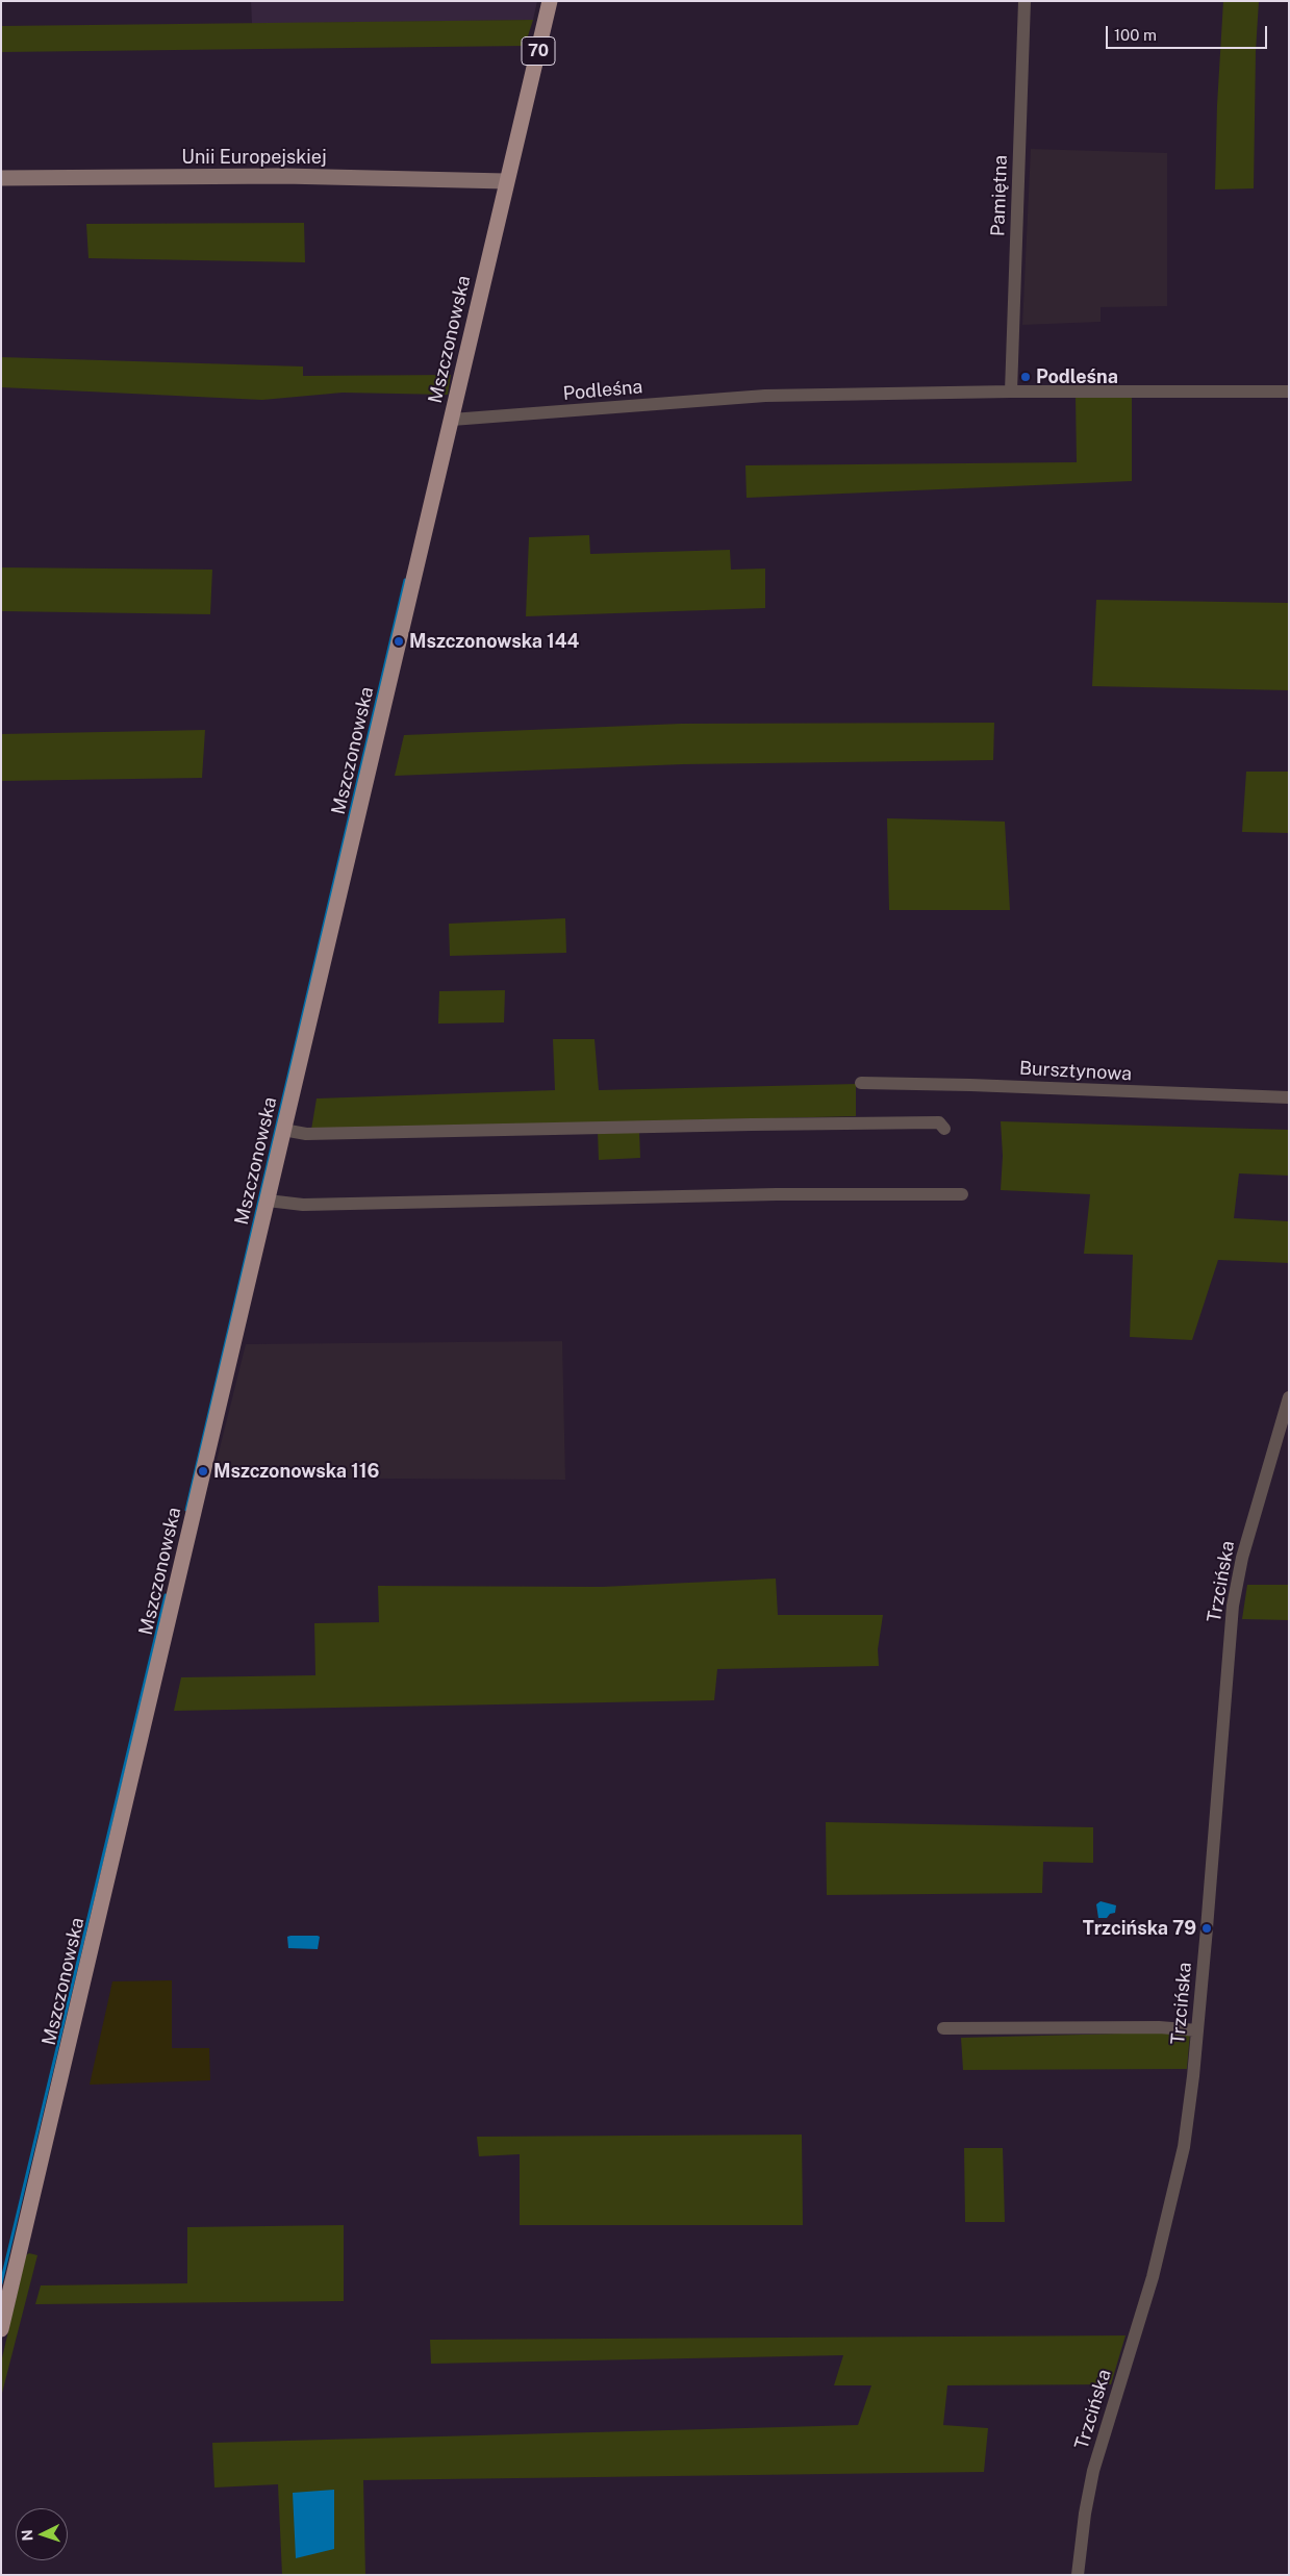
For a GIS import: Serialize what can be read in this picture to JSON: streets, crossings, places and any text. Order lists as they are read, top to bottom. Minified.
{"streets":{"main road":["70","Unii Europejskiej","Mszczonowska"],"street":["Pamiętna","Podleśna","Bursztynowa","Trzcińska"]},"crossings":[["Unii Europejskiej","Mszczonowska"],["Pamiętna","Podleśna"],["Mszczonowska","Podleśna"]],"places":["Podleśna","Mszczonowska 144","Mszczonowska 116","Trzcińska 79"],"scale_bar":"100 m","north":"left"}
